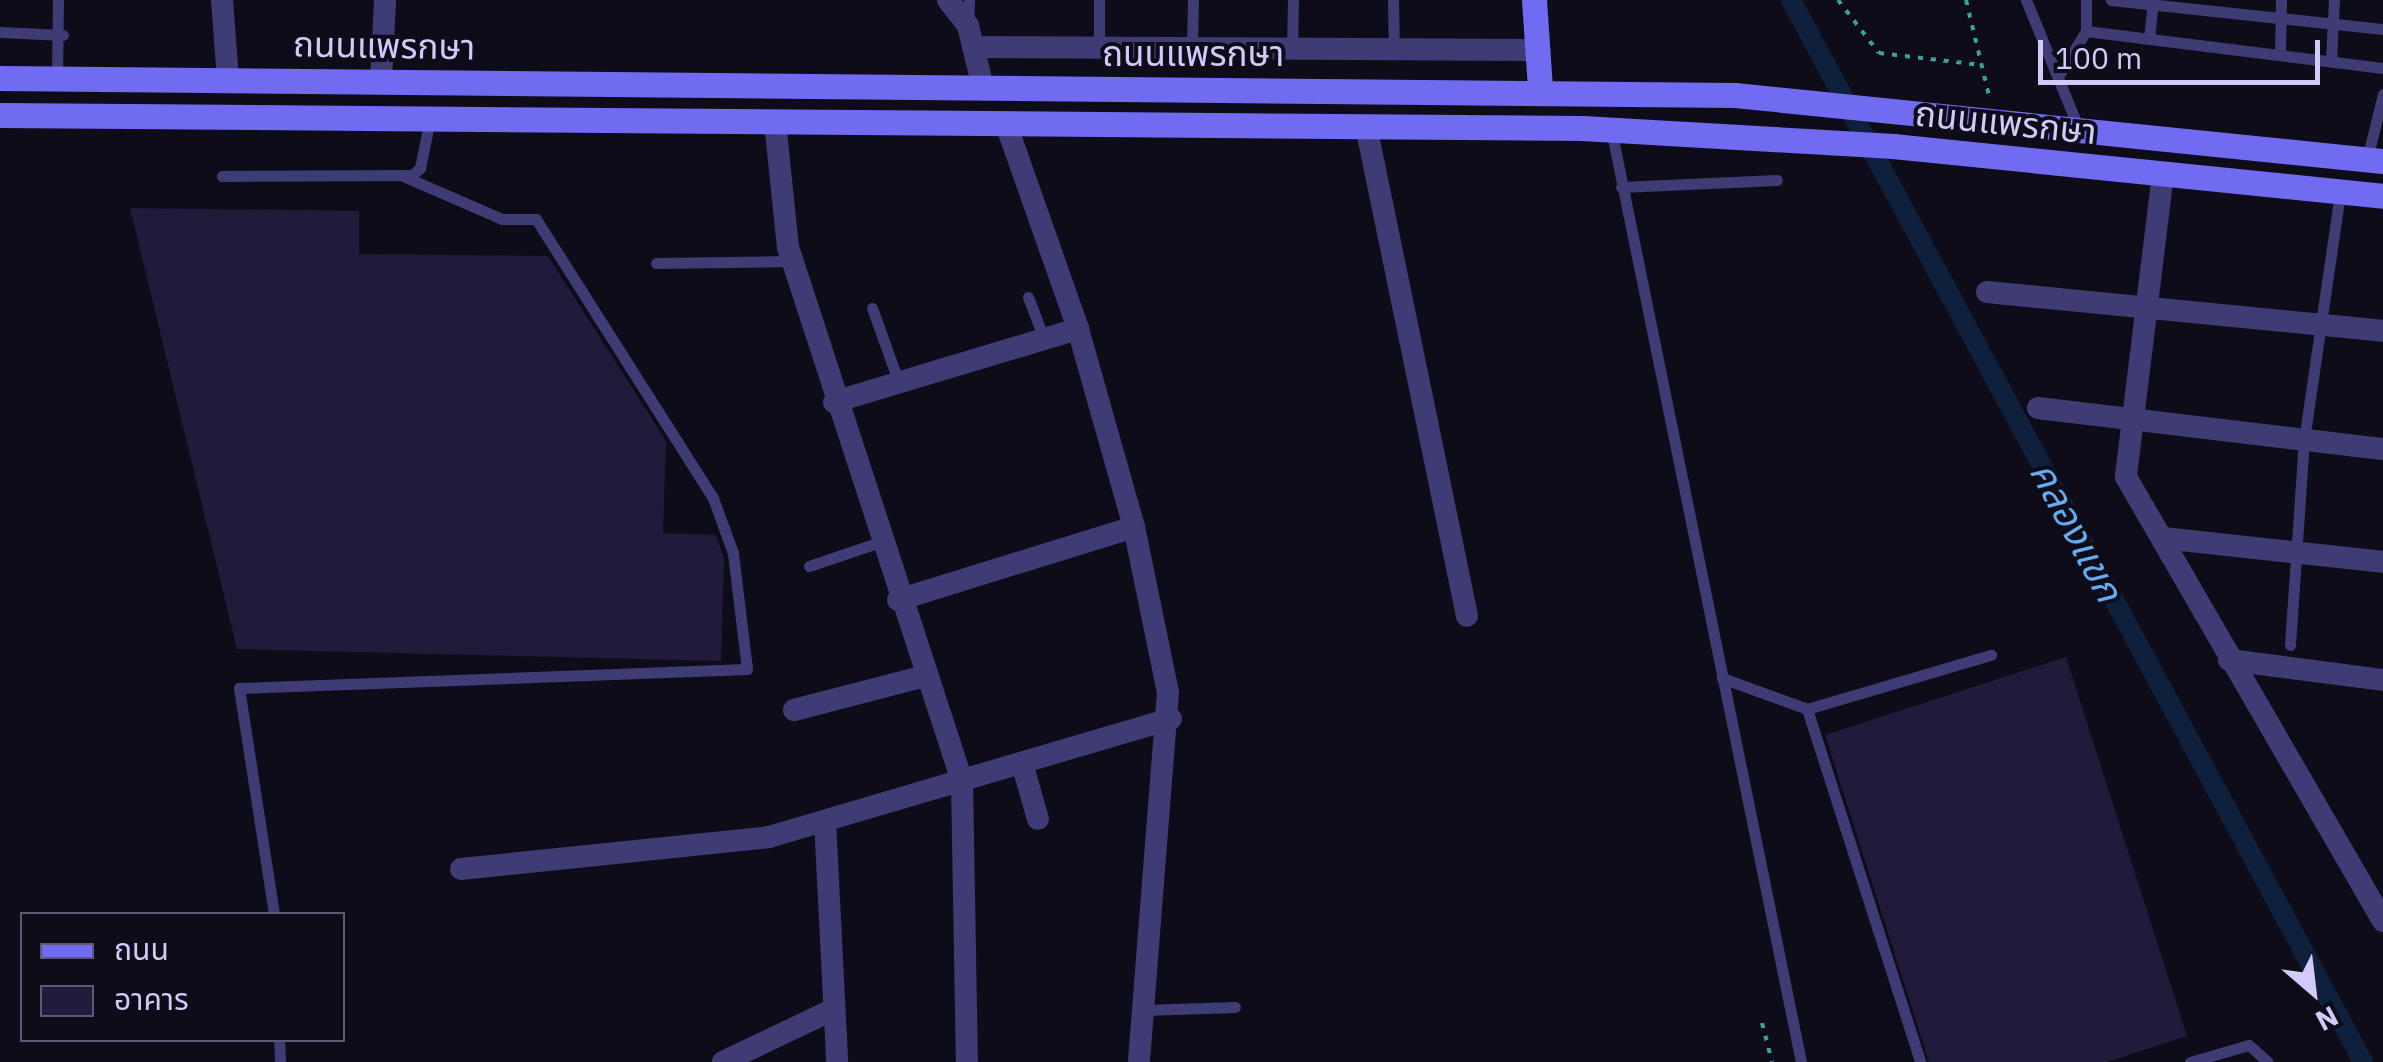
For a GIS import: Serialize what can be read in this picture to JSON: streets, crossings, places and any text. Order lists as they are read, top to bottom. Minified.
{"streets":{"main road":["ถนนแพรกษา"]},"water":["คลองแขก"],"legend":["ถนน","อาคาร"],"scale_bar":"100 m","north":"bottom right"}
